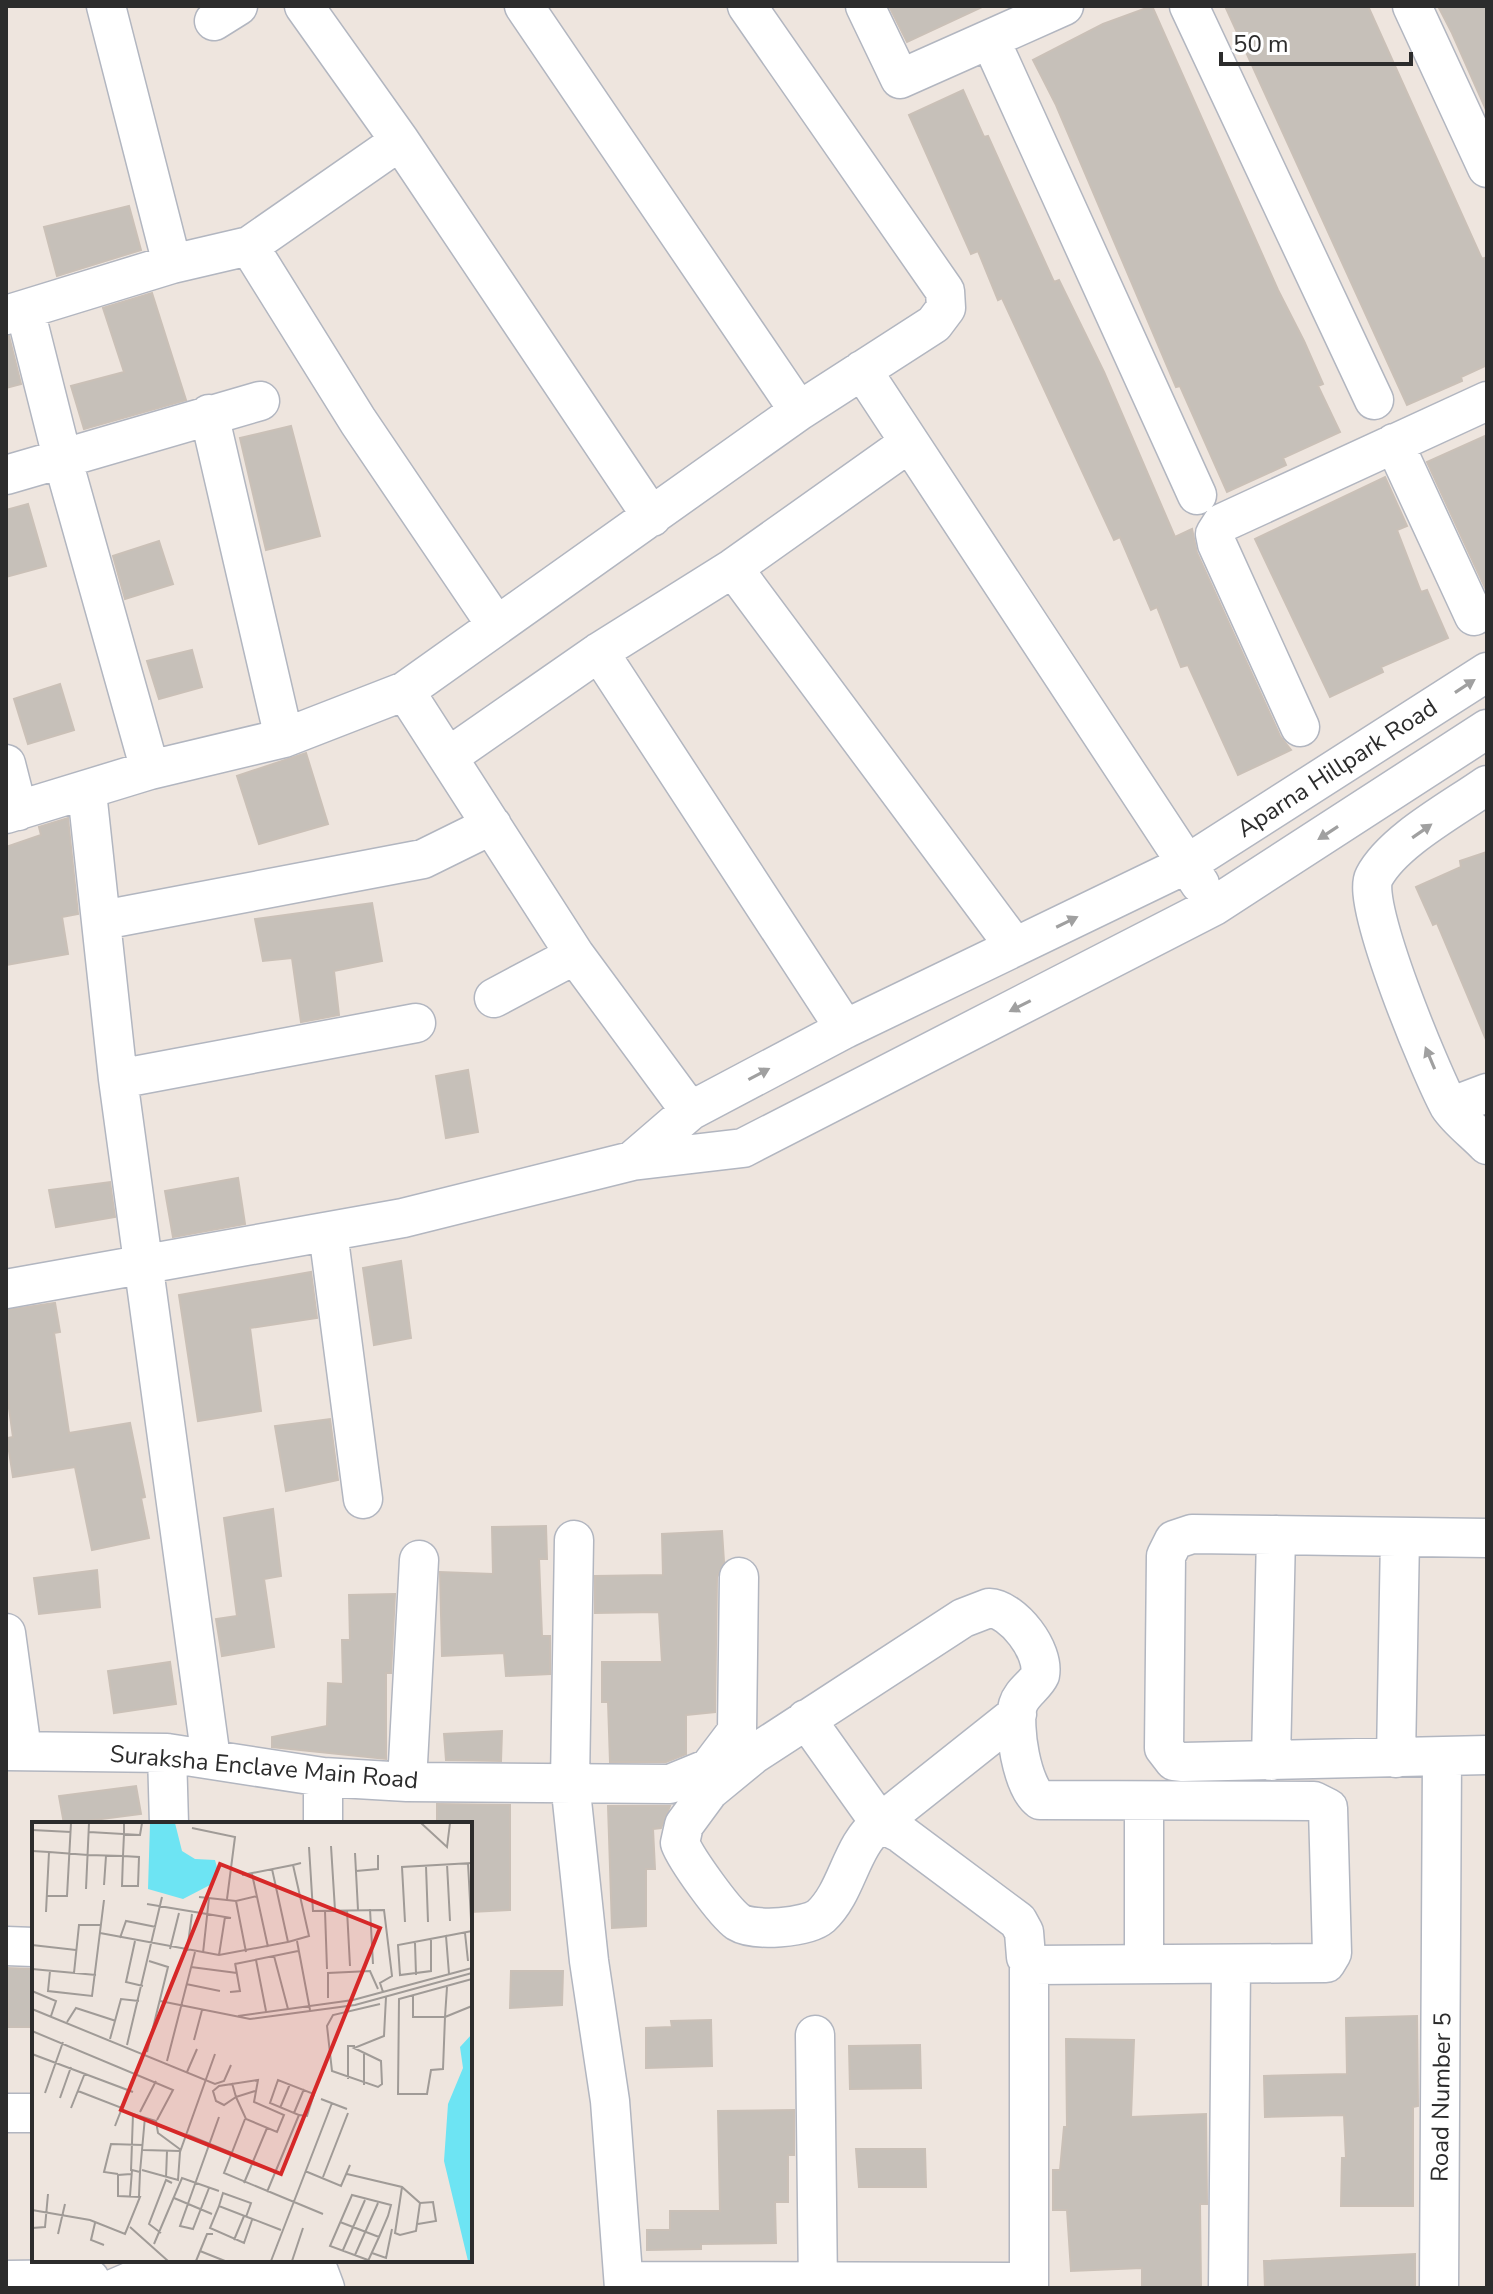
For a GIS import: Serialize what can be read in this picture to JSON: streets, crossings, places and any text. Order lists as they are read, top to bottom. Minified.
{"streets":{"street":["Aparna Hillpark Road","Suraksha Enclave Main Road","Road Number 5"]},"scale_bar":"50 m"}
